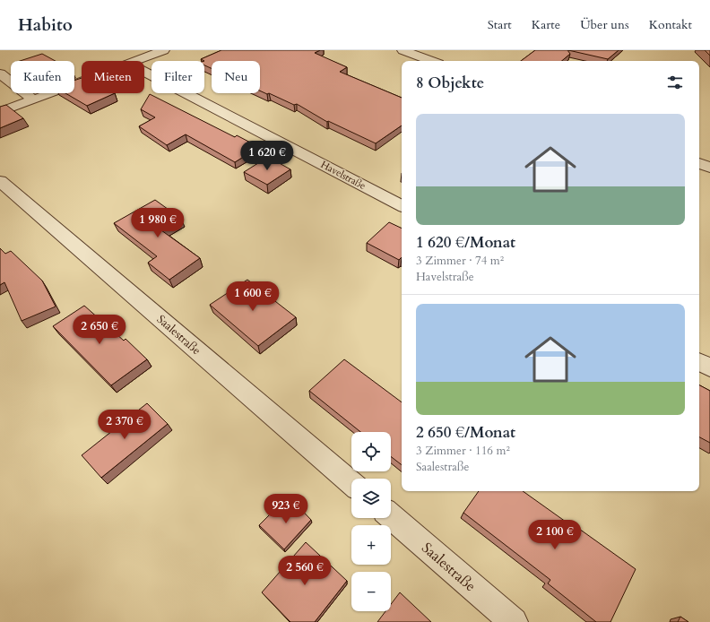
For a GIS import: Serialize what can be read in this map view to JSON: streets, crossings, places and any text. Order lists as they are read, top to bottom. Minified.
{"streets":{"street":["Havelstraße","Saalestraße"]},"page":{"header":"Habito","nav":["Start","Karte","Über uns","Kontakt"],"chip":["Kaufen","Mieten","Filter","Neu"],"heading":"8 Objekte","list":[{"name":"1 620 €/Monat","note":"3 Zimmer · 74 m² · Havelstraße"},{"name":"2 650 €/Monat","note":"3 Zimmer · 116 m² · Saalestraße"}],"price":["1 620 €","1 980 €","1 600 €","2 650 €","2 370 €","923 €","2 100 €","2 560 €"],"map_buttons":["+","−"]}}
